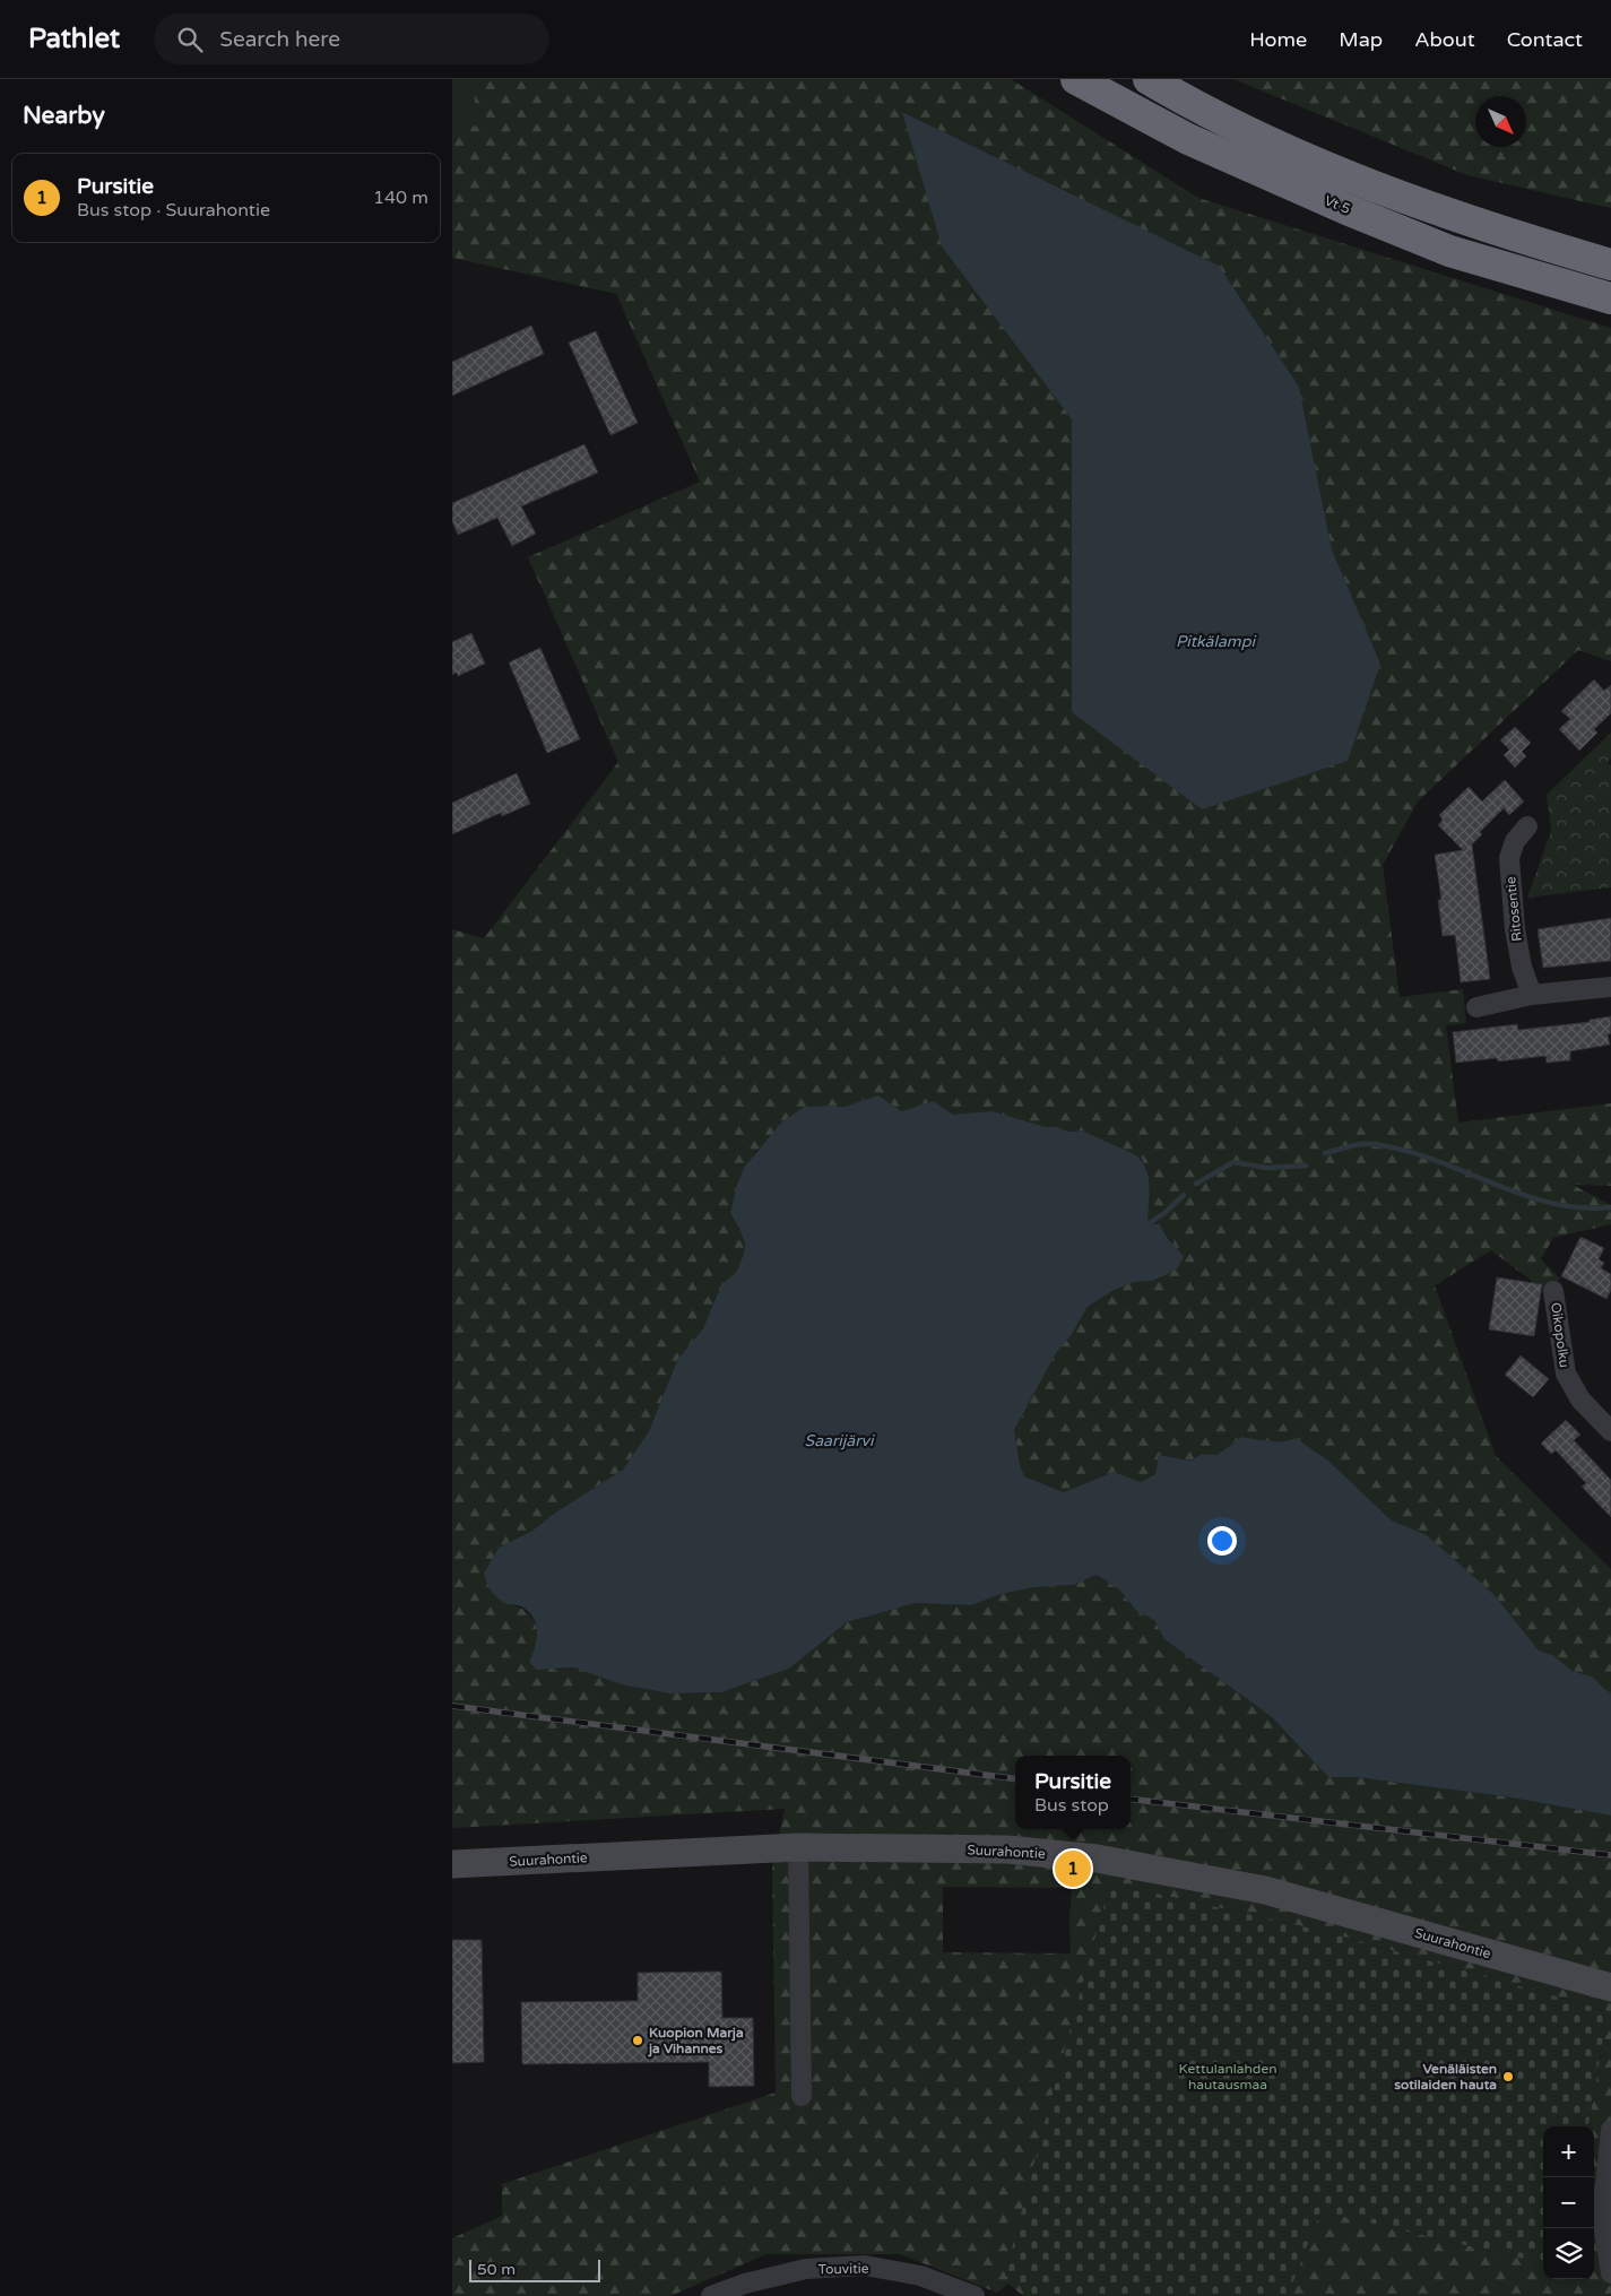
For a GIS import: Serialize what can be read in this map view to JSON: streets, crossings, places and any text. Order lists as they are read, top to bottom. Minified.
{"streets":{"highway":["Vt 5"],"street":["Ritosentie","Oikopolku","Suurahontie","Touvitie"]},"water":["Pitkälampi","Saarijärvi"],"parks":["Kettulanlahden hautausmaa"],"places":["Kuopion Marja ja Vihannes","Venäläisten sotilaiden hauta"],"scale_bar":"50 m","north":"bottom right","page":{"header":"Pathlet","search":"Search here","nav":["Home","Map","About","Contact"],"heading":"Nearby","list":[{"mark":"1","name":"Pursitie","note":"Bus stop · Suurahontie","value":"140 m"}],"popup":["Pursitie","Bus stop"],"pins":"1","map_buttons":["+","−"],"scale":"50 m"}}
